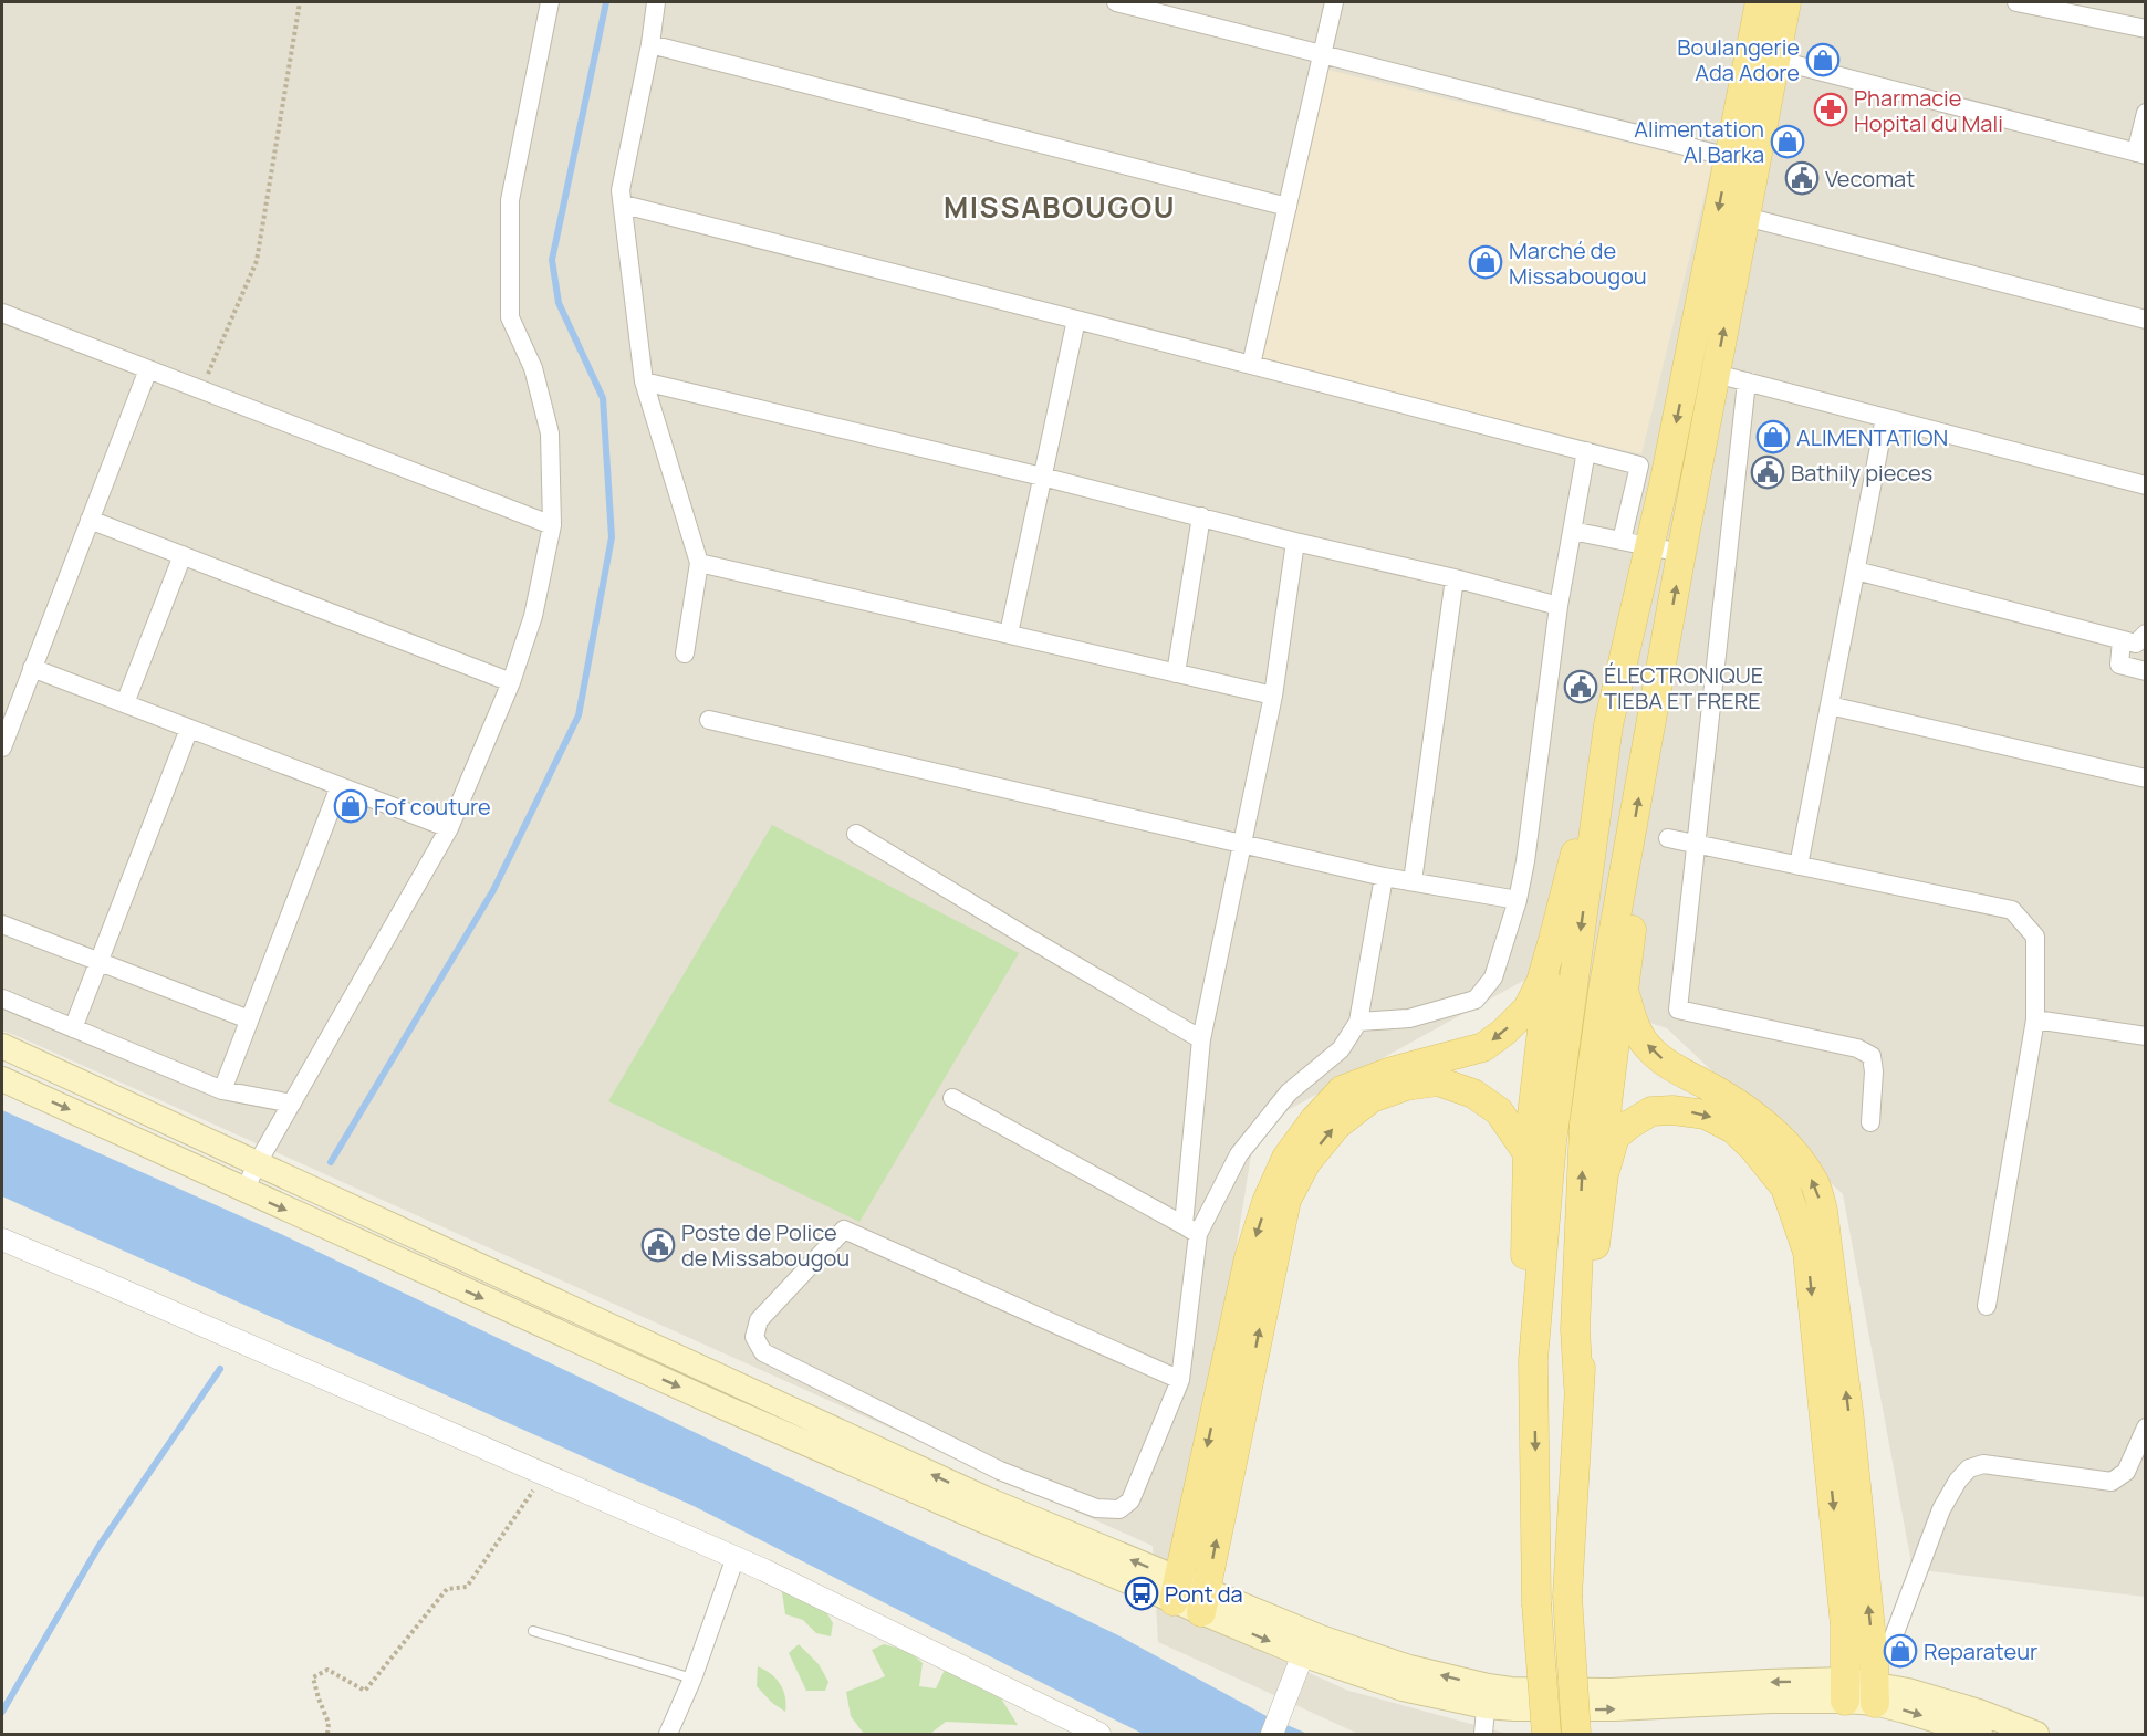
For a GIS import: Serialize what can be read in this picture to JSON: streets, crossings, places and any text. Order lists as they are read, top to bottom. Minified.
{"districts":["MISSABOUGOU"],"places":{"shop":["Boulangerie Ada Adore","Alimentation Al Barka","Marché de Missabougou","ALIMENTATION","Fof couture","Reparateur"],"pharmacy":["Pharmacie Hopital du Mali"],"public building":["Vecomat","Bathily pieces","ÉLECTRONIQUE TIEBA ET FRERE","Poste de Police de Missabougou"],"bus stop":["Pont da"]}}
